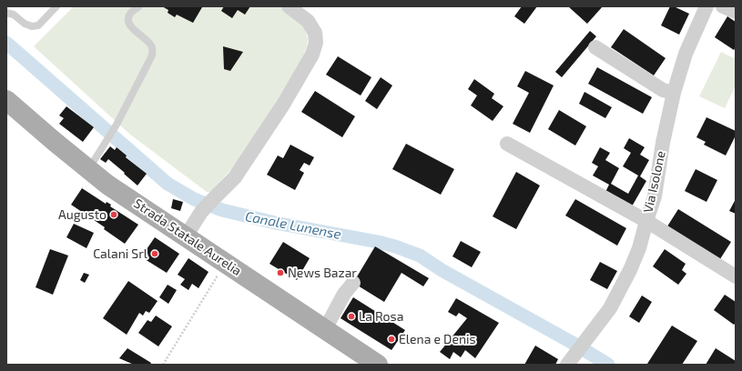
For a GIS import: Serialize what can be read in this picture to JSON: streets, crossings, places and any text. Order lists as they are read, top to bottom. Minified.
{"streets":{"main road":["Strada Statale Aurelia"],"street":["Via Isolone"]},"water":["Canale Lunense"],"places":["Augusto","Calani Srl","News Bazar","La Rosa","Elena e Denis"]}
